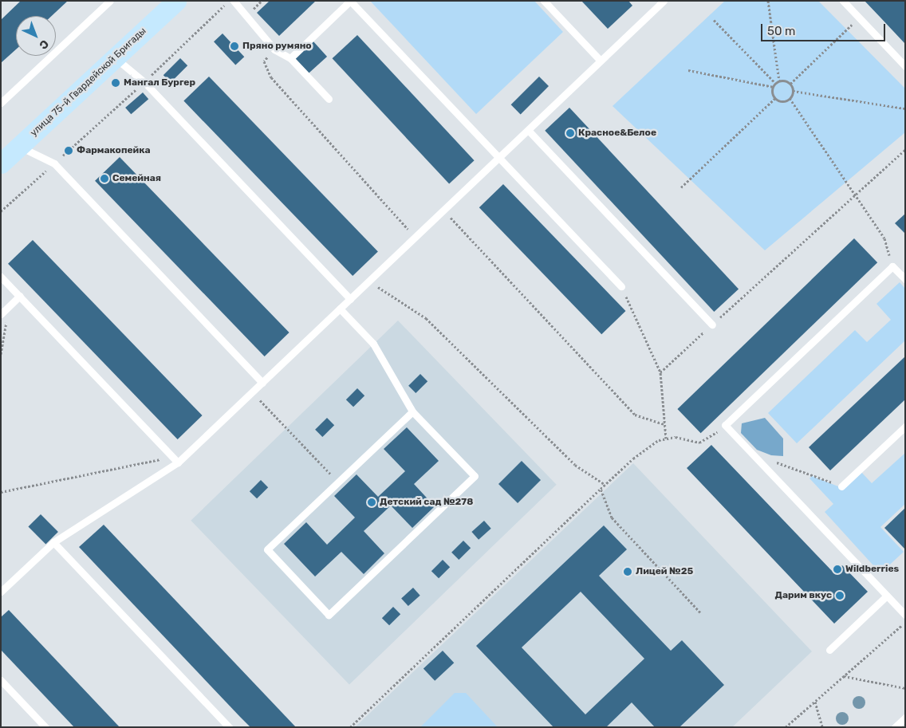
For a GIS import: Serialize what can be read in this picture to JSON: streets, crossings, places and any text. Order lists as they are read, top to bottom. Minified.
{"streets":{"main road":["улица 75-й Гвардейской Бригады"]},"places":["Пряно румяно","Мангал Бургер","Красное&Белое","Фармакопейка","Семейная","Детский сад №278","Wildberries","Лицей №25","Дарим вкус"],"scale_bar":"50 m","north":"bottom right"}
